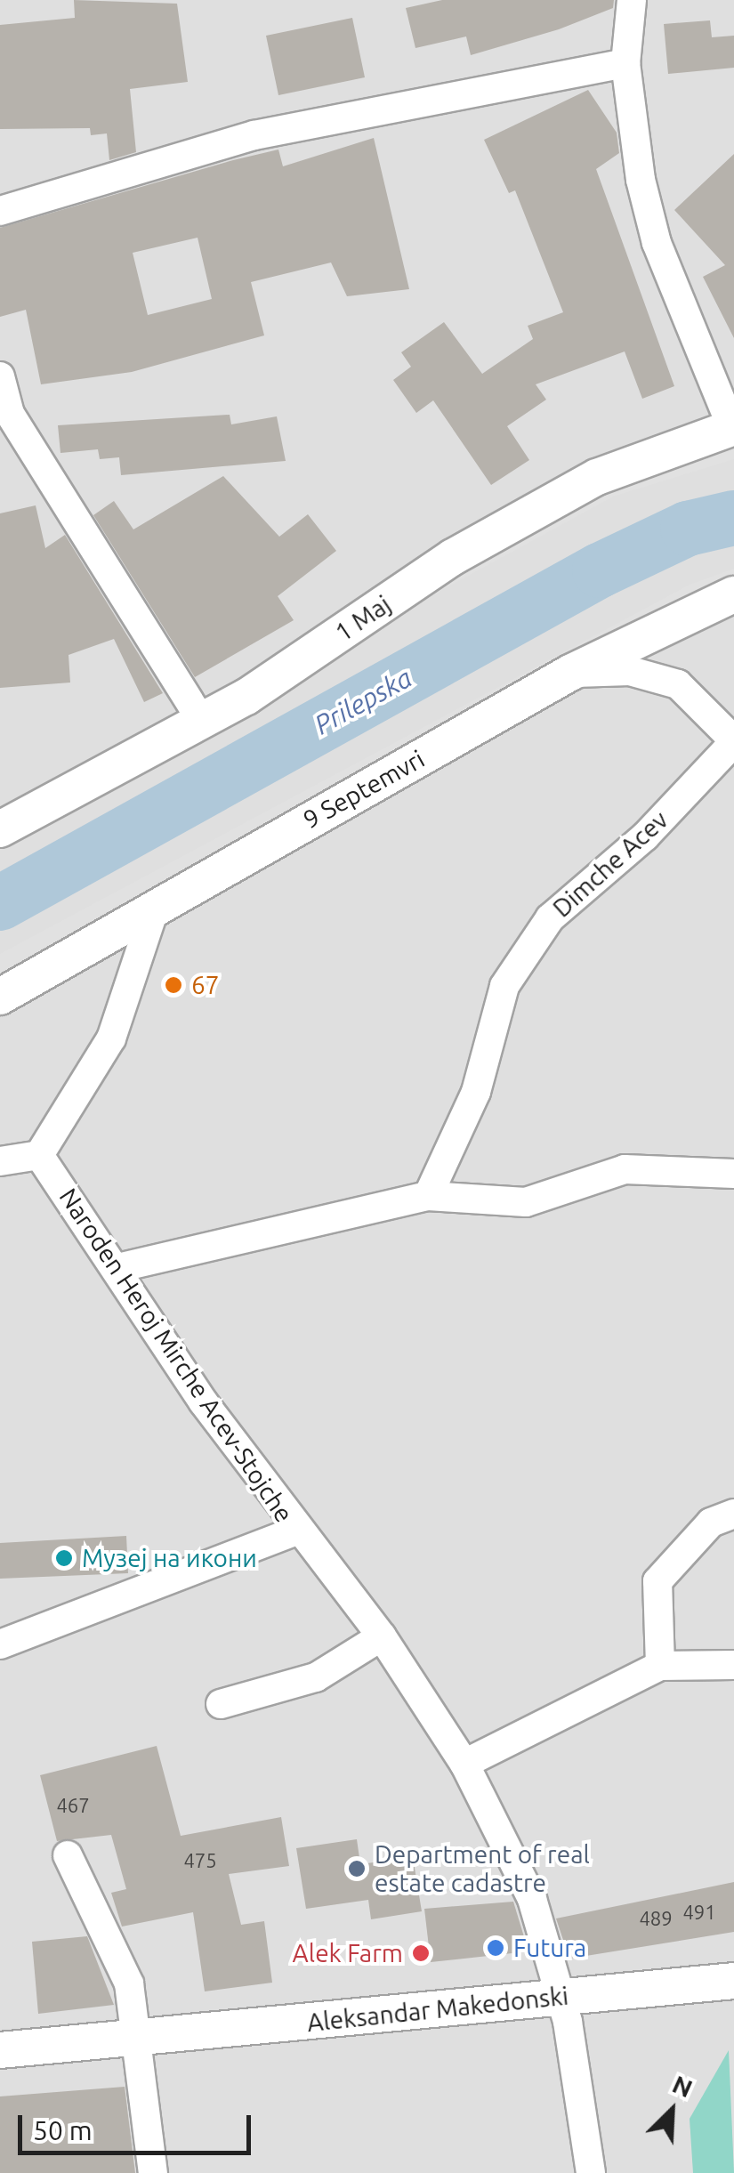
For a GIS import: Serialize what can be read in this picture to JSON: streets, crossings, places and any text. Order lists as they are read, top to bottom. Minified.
{"streets":{"street":["1 Maj","9 Septemvri","Dimche Acev","Naroden Heroj Mirche Acev-Stojche","Aleksandar Makedonski"]},"crossings":[["9 Septemvri","Dimche Acev"],["Naroden Heroj Mirche Acev-Stojche","Aleksandar Makedonski"]],"water":["Prilepska"],"places":["67","Музеј на икони","Department of real estate cadastre","Futura","Alek Farm"],"house_numbers":["467","475","491","489"],"scale_bar":"50 m","north":"top right"}
